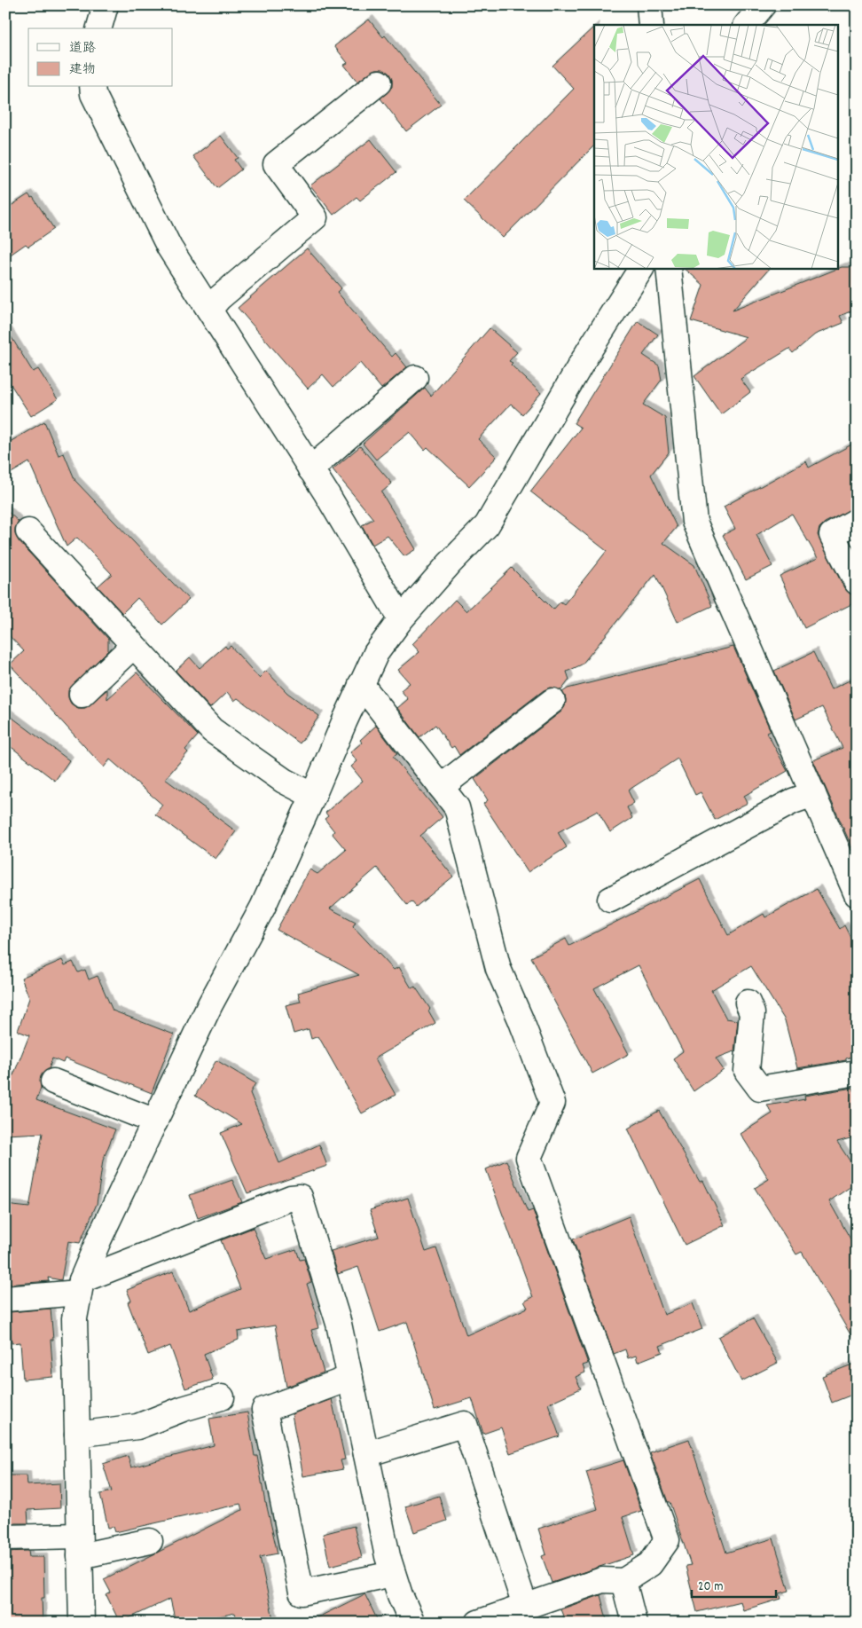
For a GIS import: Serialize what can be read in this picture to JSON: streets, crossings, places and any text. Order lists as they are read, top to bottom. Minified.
{"legend":["道路","建物"],"scale_bar":"20 m"}
